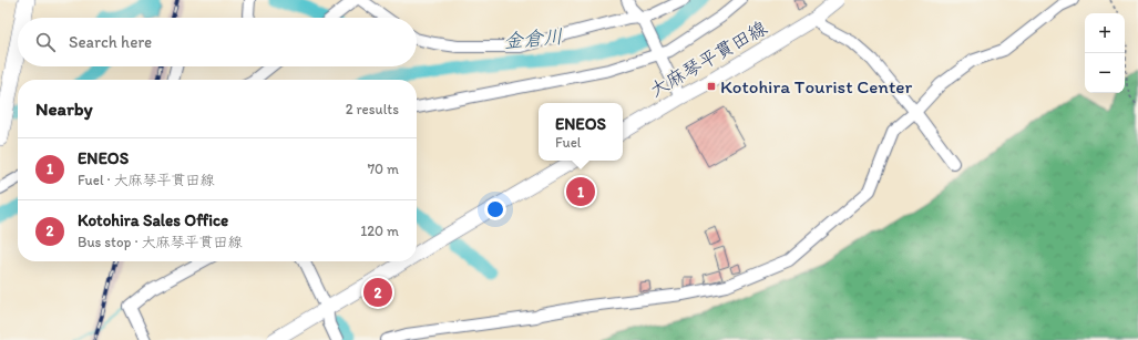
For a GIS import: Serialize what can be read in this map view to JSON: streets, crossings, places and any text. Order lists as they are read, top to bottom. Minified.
{"streets":{"main road":["大麻琴平貫田線"]},"water":["金倉川"],"places":{"transit":["Kotohira Tourist Center"]},"page":{"map_buttons":["+","−"],"search":"Search here","heading":["Nearby","2 results"],"popup":["ENEOS","Fuel"],"list":[{"mark":"1","name":"ENEOS","note":"Fuel · 大麻琴平貫田線","value":"70 m"},{"mark":"2","name":"Kotohira Sales Office","note":"Bus stop · 大麻琴平貫田線","value":"120 m"}],"pins":["1","2"]}}
